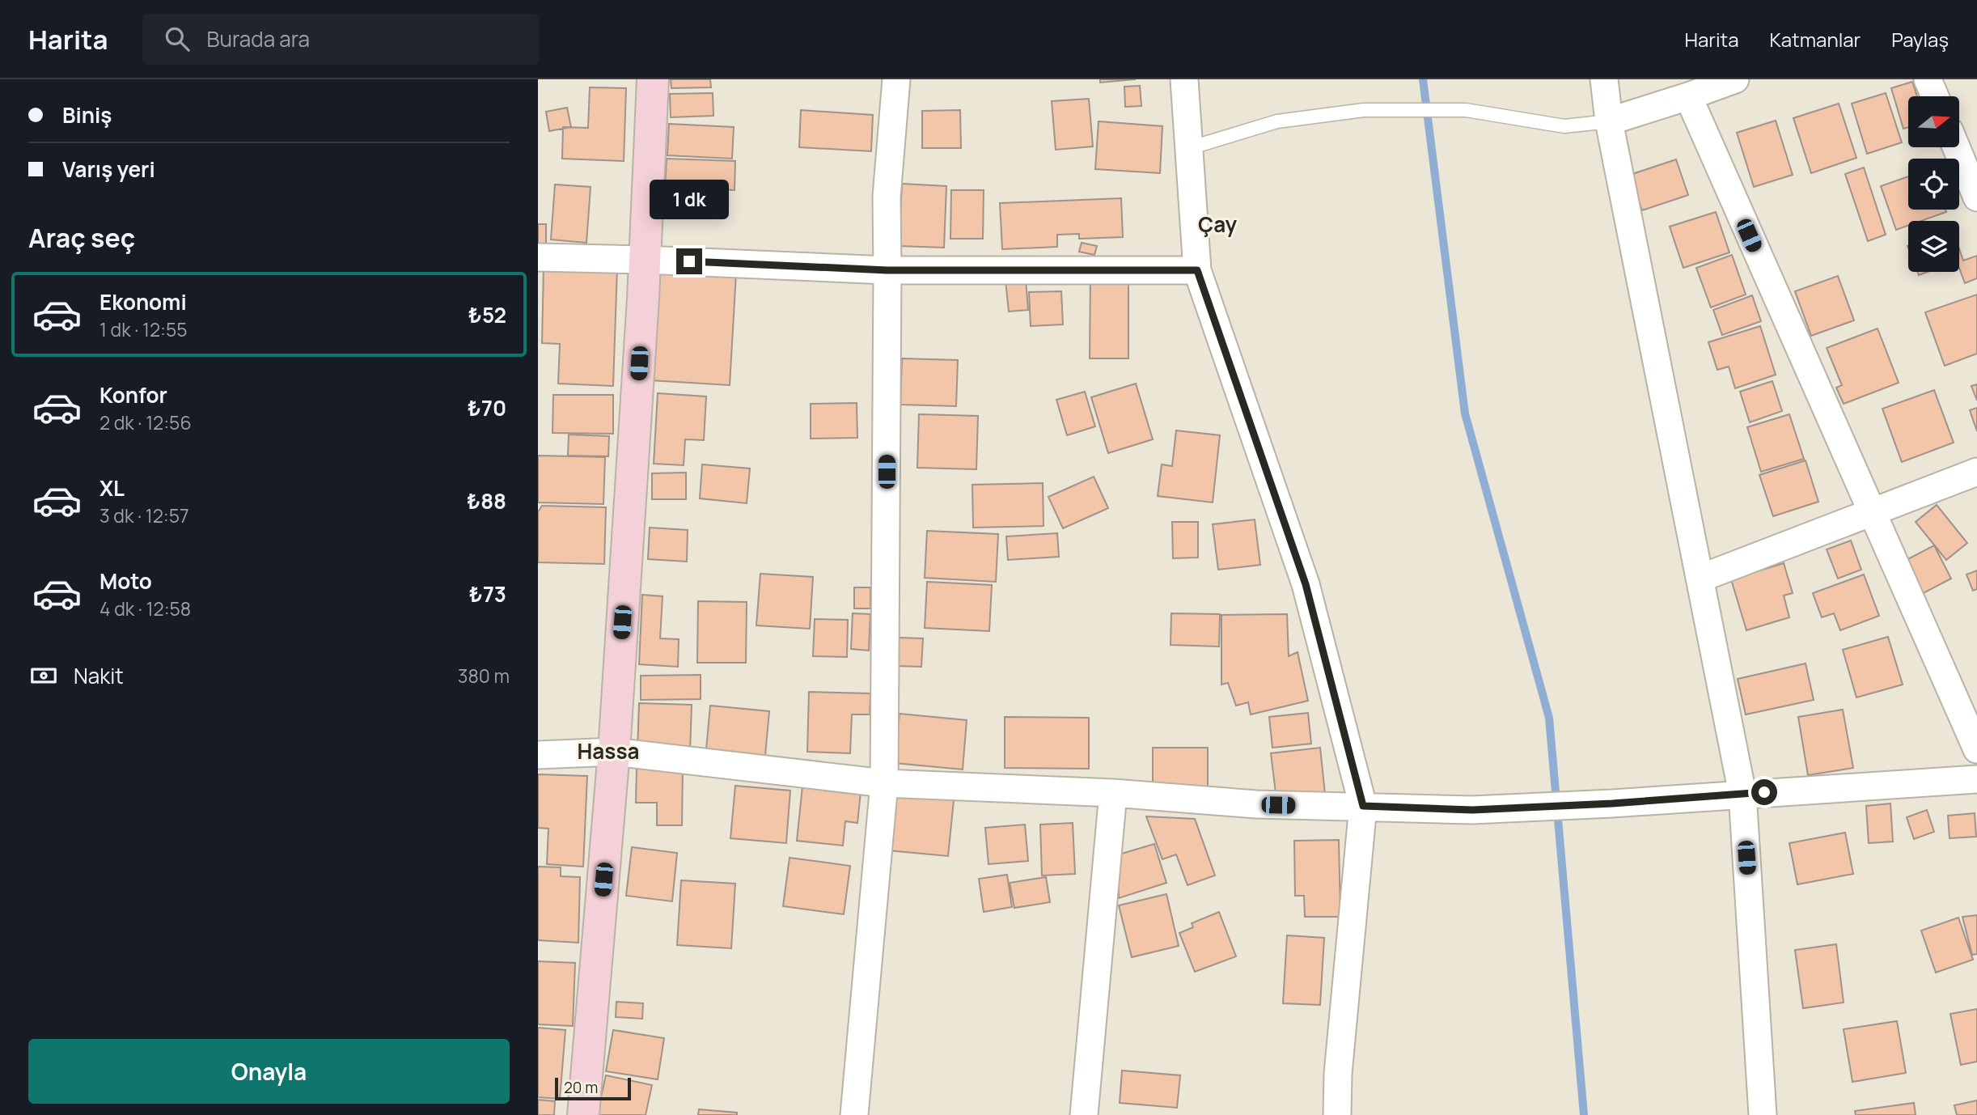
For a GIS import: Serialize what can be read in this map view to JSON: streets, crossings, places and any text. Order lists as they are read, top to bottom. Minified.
{"districts":["Çay","Hassa"],"scale_bar":"20 m","north":"right","page":{"header":"Harita","search":"Burada ara","nav":["Harita","Katmanlar","Paylaş"],"banner":["Biniş","Varış yeri"],"bubble":"1 dk","heading":"Araç seç","list":[{"name":"Ekonomi","note":"1 dk · 12:55","value":"₺52"},{"name":"Konfor","note":"2 dk · 12:56","value":"₺70"},{"name":"XL","note":"3 dk · 12:57","value":"₺88"},{"name":"Moto","note":"4 dk · 12:58","value":"₺73"}],"pay":["Nakit","380 m"],"buttons":"Onayla","scale":"20 m"}}
